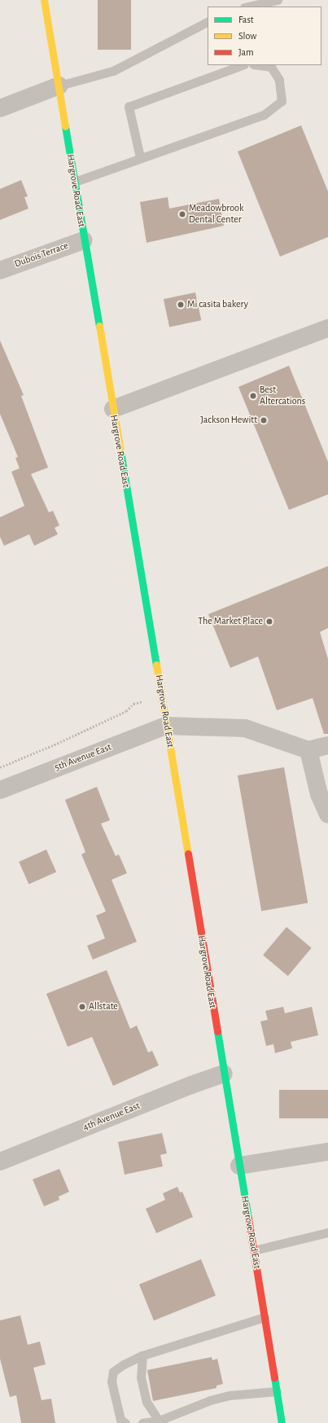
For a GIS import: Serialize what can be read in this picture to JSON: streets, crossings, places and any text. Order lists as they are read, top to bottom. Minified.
{"streets":{"main road":["Hargrove Road East"],"street":["Dubois Terrace","5th Avenue East","4th Avenue East"]},"crossings":[["Hargrove Road East","Dubois Terrace"],["Hargrove Road East","5th Avenue East"],["Hargrove Road East","4th Avenue East"]],"places":["Meadowbrook Dental Center","Mi casita bakery","Best Altercations","Jackson Hewitt","The Market Place","Allstate"],"legend":["Fast","Slow","Jam"]}
